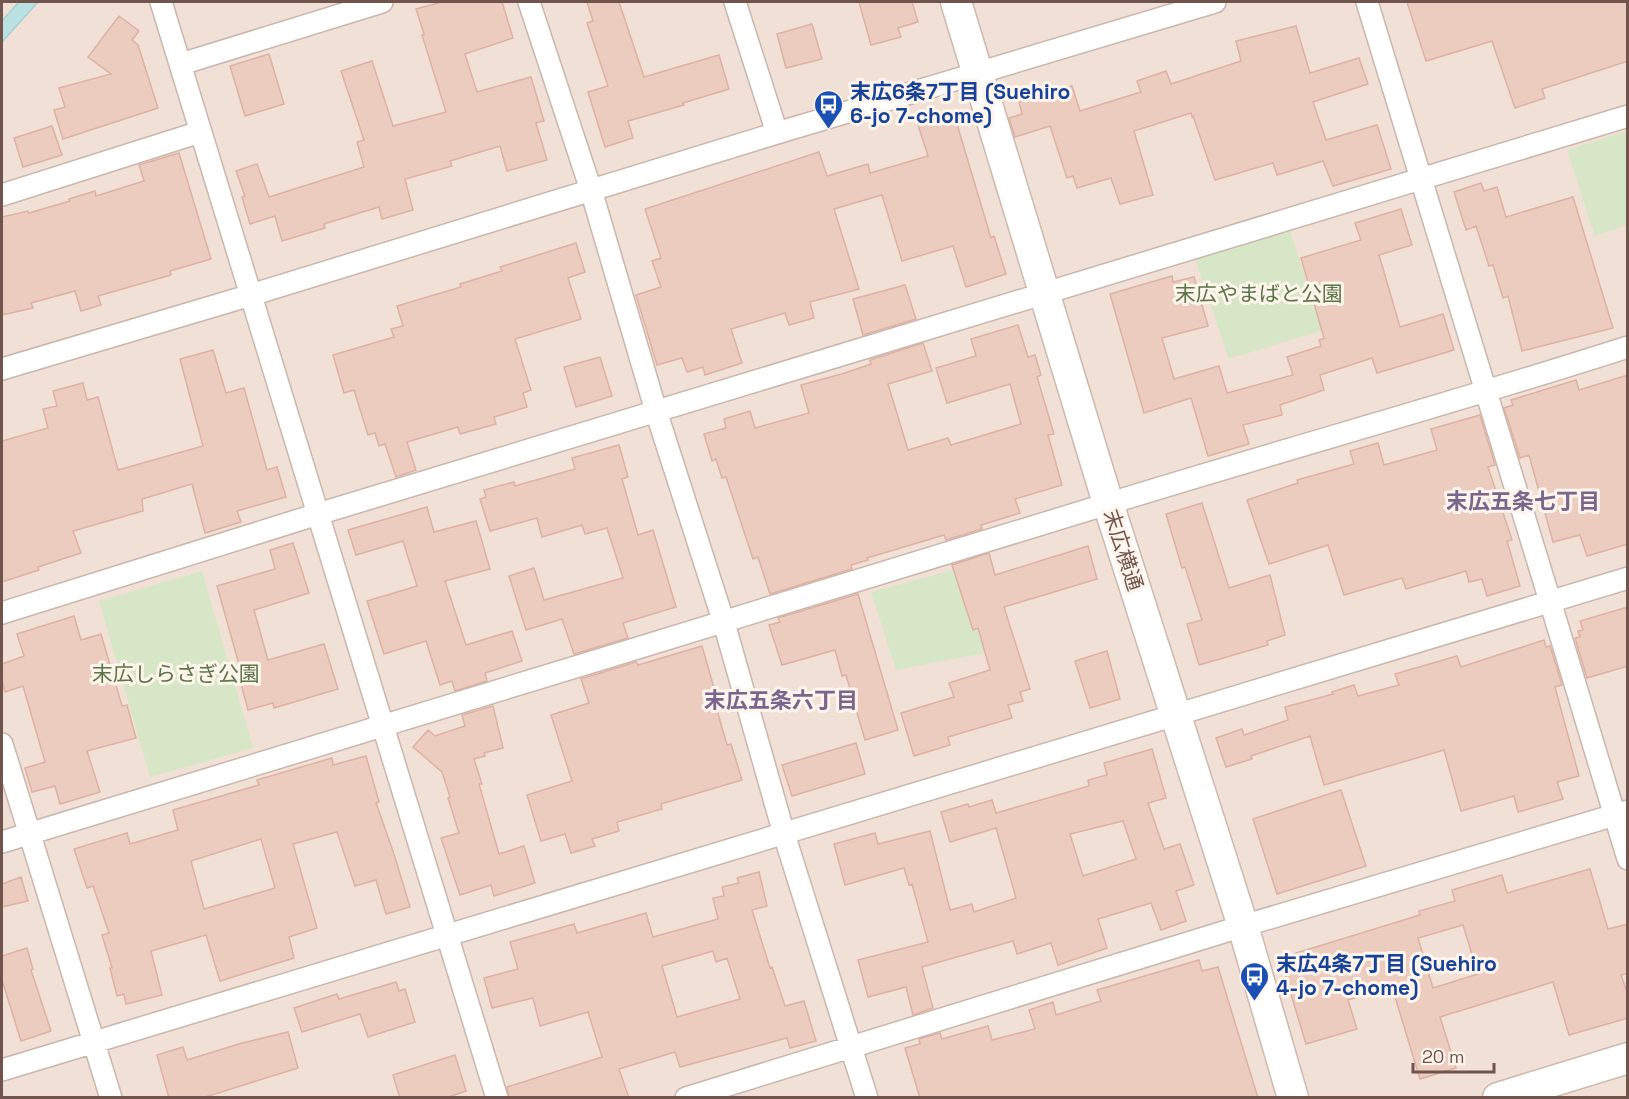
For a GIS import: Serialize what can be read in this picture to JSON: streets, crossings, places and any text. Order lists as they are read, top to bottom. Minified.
{"streets":{"street":["末広横通"]},"districts":["末広五条七丁目","末広五条六丁目"],"parks":["末広やまばと公園","末広しらさぎ公園"],"places":{"bus stop":["末広6条7丁目 (Suehiro 6-jo 7-chome)","末広4条7丁目 (Suehiro 4-jo 7-chome)"]},"scale_bar":"20 m"}
